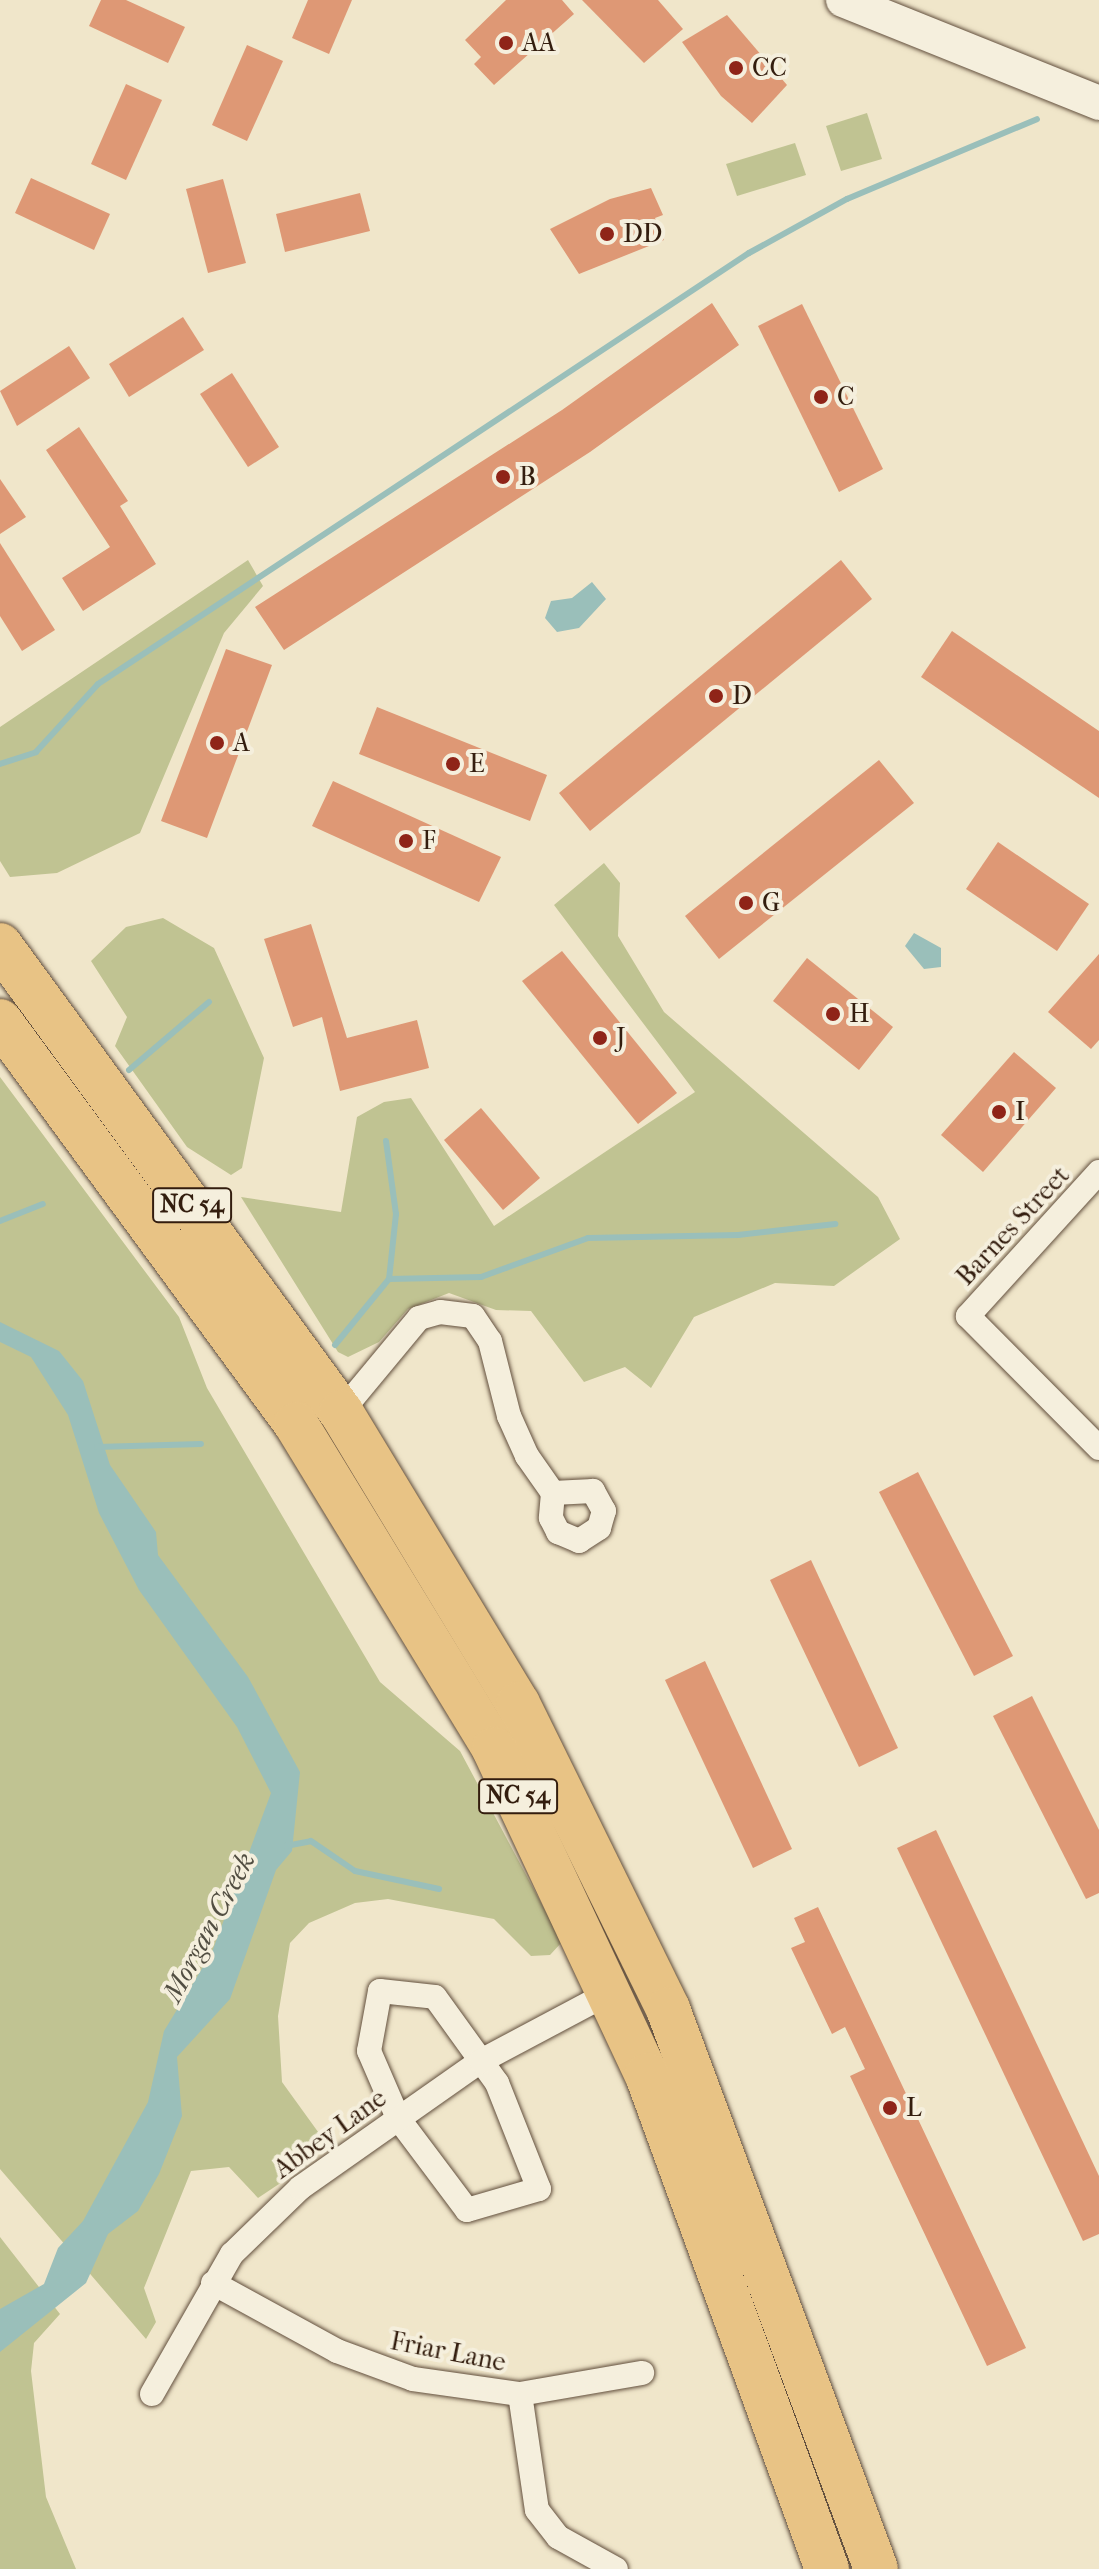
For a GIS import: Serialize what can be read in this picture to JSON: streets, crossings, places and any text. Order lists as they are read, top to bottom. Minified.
{"streets":{"highway":["NC 54"],"street":["Barnes Street","Abbey Lane","Friar Lane"]},"crossings":[["NC 54","Abbey Lane"],["Abbey Lane","Friar Lane"]],"water":["Morgan Creek"],"places":["AA","CC","DD","C","B","D","A","E","F","G","H","J","I","L"]}
